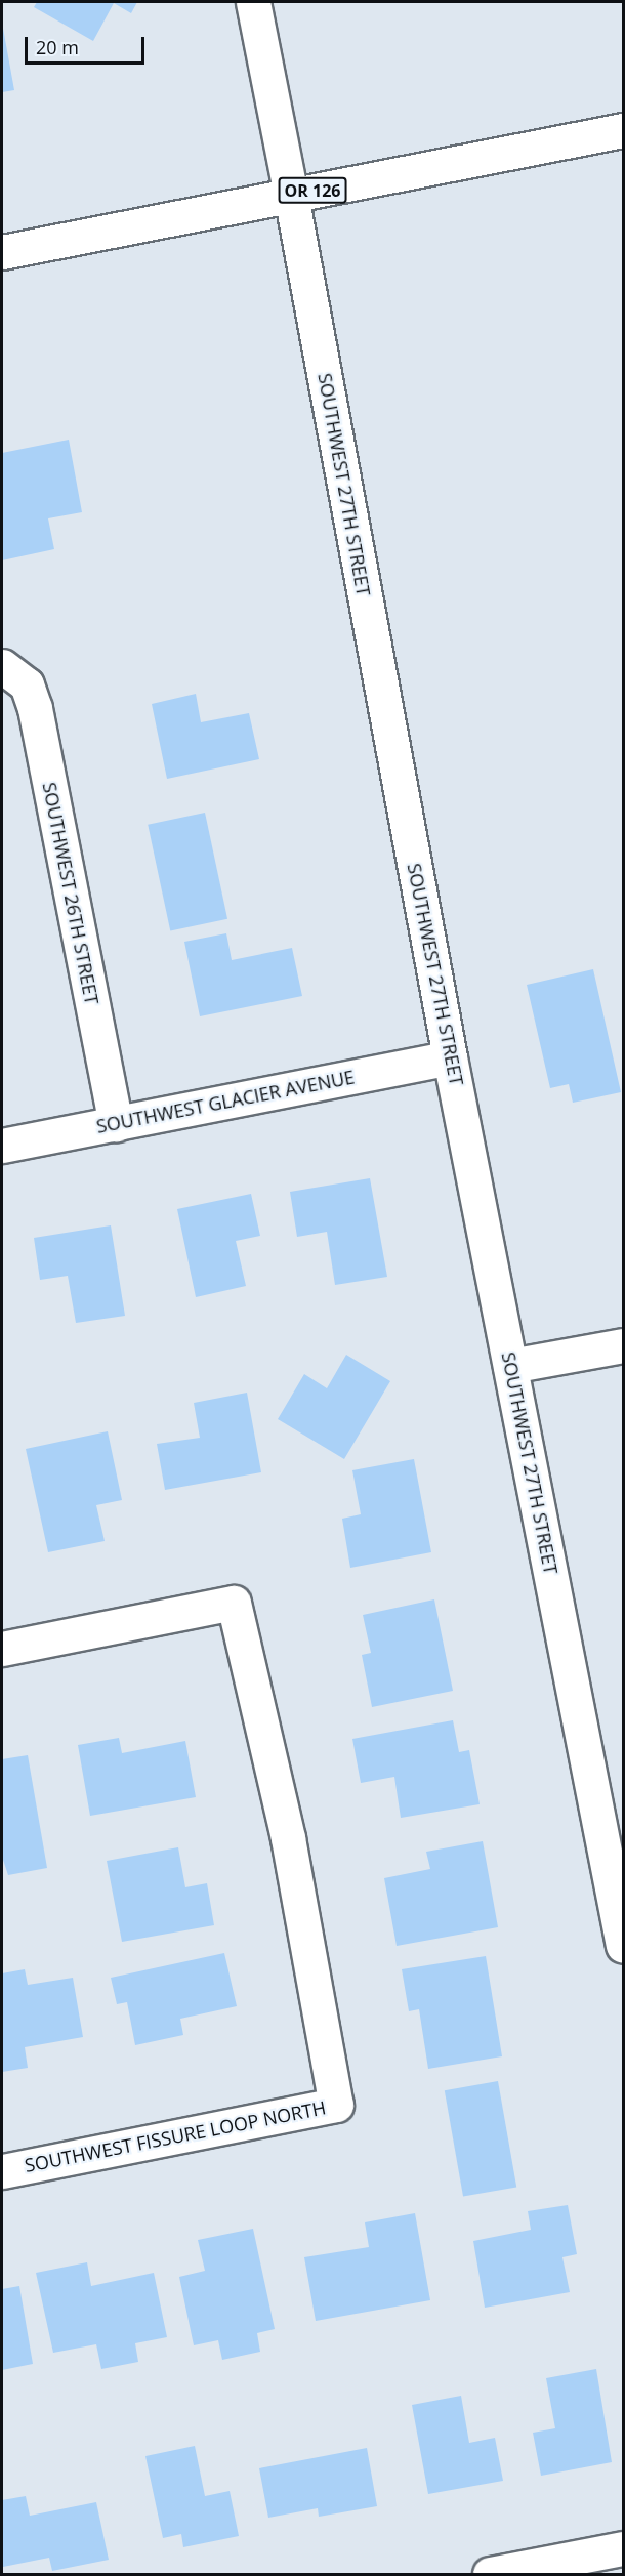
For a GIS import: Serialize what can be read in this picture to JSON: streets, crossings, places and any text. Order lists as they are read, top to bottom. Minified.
{"streets":{"main road":["OR 126","SOUTHWEST 27TH STREET","SOUTHWEST 26TH STREET","SOUTHWEST GLACIER AVENUE","SOUTHWEST FISSURE LOOP NORTH"]},"crossings":[["OR 126","SOUTHWEST 27TH STREET"],["SOUTHWEST 27TH STREET","SOUTHWEST GLACIER AVENUE"],["SOUTHWEST 26TH STREET","SOUTHWEST GLACIER AVENUE"]],"scale_bar":"20 m"}
